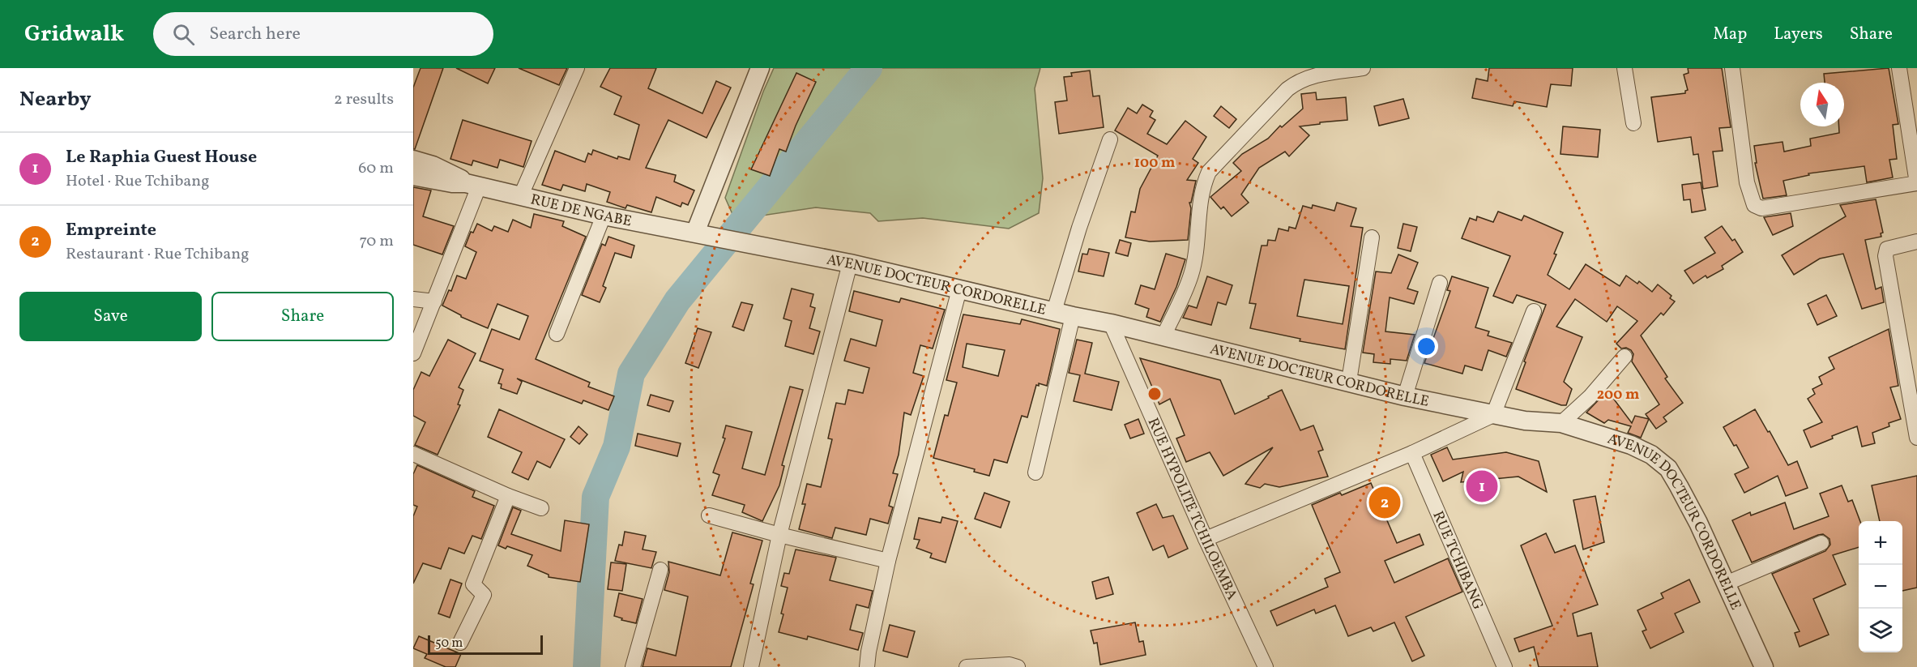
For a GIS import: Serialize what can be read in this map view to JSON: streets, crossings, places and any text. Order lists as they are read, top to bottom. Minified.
{"streets":{"street":["RUE DE NGABE","AVENUE DOCTEUR CORDORELLE","RUE HYPOLITE TCHILOEMBA","RUE TCHIBANG"]},"crossings":[["RUE DE NGABE","AVENUE DOCTEUR CORDORELLE"],["AVENUE DOCTEUR CORDORELLE","RUE HYPOLITE TCHILOEMBA"]],"scale_bar":"50 m","north":"top","page":{"header":"Gridwalk","search":"Search here","nav":["Map","Layers","Share"],"heading":["Nearby","2 results"],"list":[{"mark":"1","name":"Le Raphia Guest House","note":"Hotel · Rue Tchibang","value":"60 m"},{"mark":"2","name":"Empreinte","note":"Restaurant · Rue Tchibang","value":"70 m"}],"buttons":["Save","Share"],"pins":["1","2"],"map_buttons":["+","−"],"scale":"50 m"},"rings":["100 m","200 m"]}
